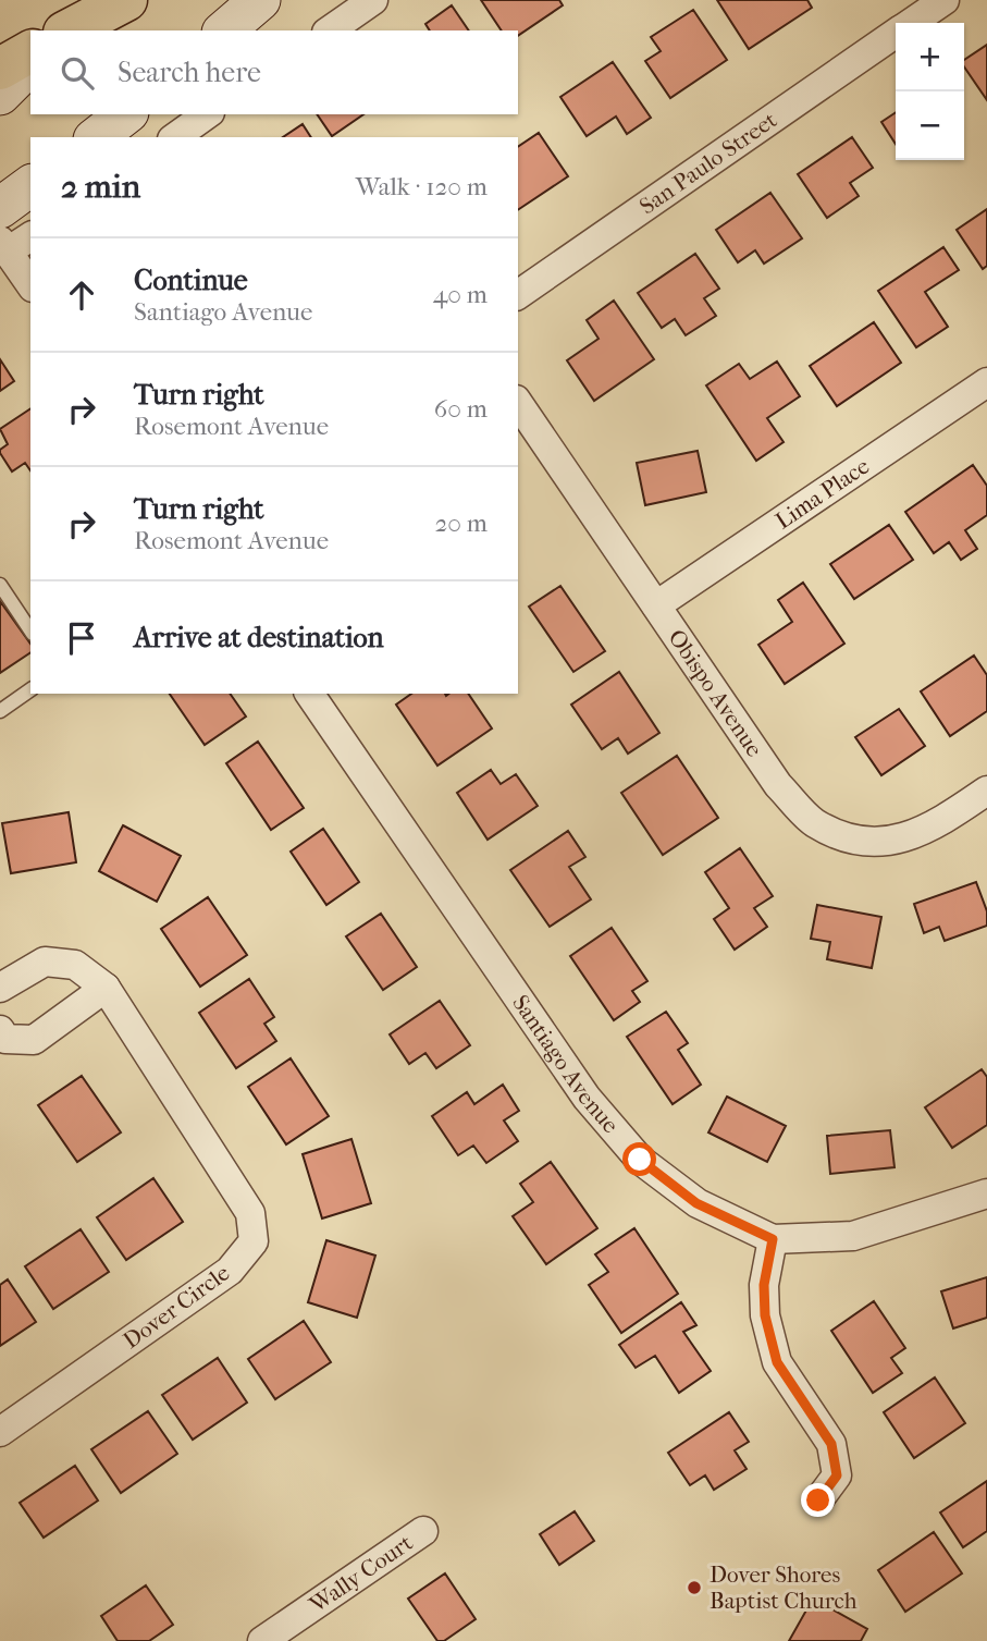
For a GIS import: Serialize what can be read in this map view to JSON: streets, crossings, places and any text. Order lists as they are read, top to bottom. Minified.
{"streets":{"street":["San Paulo Street","Lima Place","Obispo Avenue","Santiago Avenue","Dover Circle","Wally Court"]},"crossings":[["Lima Place","Obispo Avenue"]],"places":["Dover Shores Baptist Church"],"page":{"map_buttons":["+","−"],"search":"Search here","heading":["2 min","Walk · 120 m"],"list":[["Continue","Santiago Avenue","40 m"],["Turn right","Rosemont Avenue","60 m"],["Turn right","Rosemont Avenue","20 m"],"Arrive at destination"]}}
